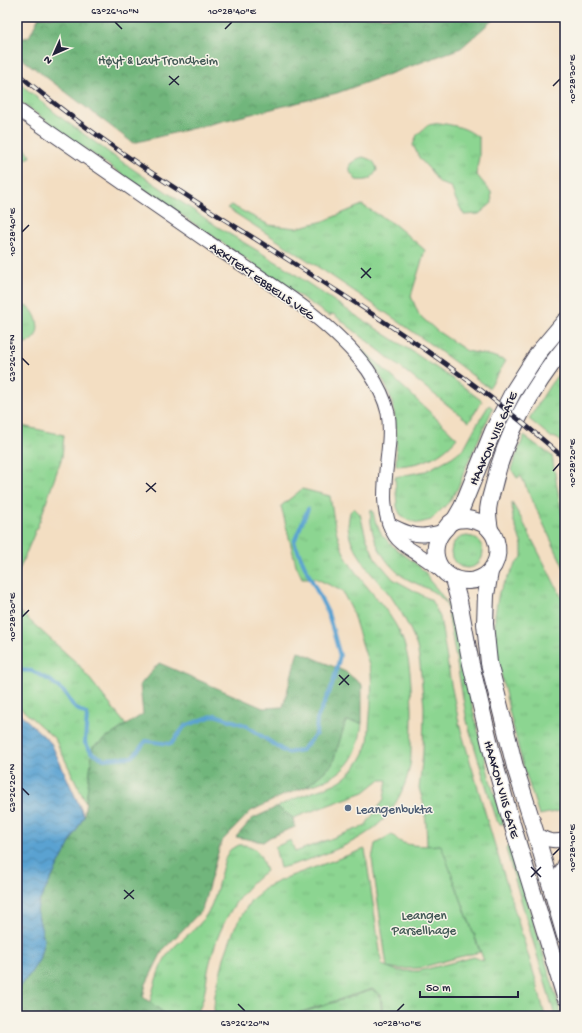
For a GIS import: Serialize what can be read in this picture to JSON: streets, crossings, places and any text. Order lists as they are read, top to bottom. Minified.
{"streets":{"main road":["HAAKON VIIS GATE"],"street":["ARKITEKT EBBELLS VEG"]},"crossings":[["ARKITEKT EBBELLS VEG","HAAKON VIIS GATE"]],"parks":["Høyt & Lavt Trondheim","Leangen Parsellhage"],"places":["Leangenbukta"],"scale_bar":"50 m","north":"bottom left","coordinates":["63°26'10\"N","10°28'40\"E","10°28'30\"E","63°26'15\"N","10°28'20\"E","63°26'20\"N","10°28'10\"E"]}
